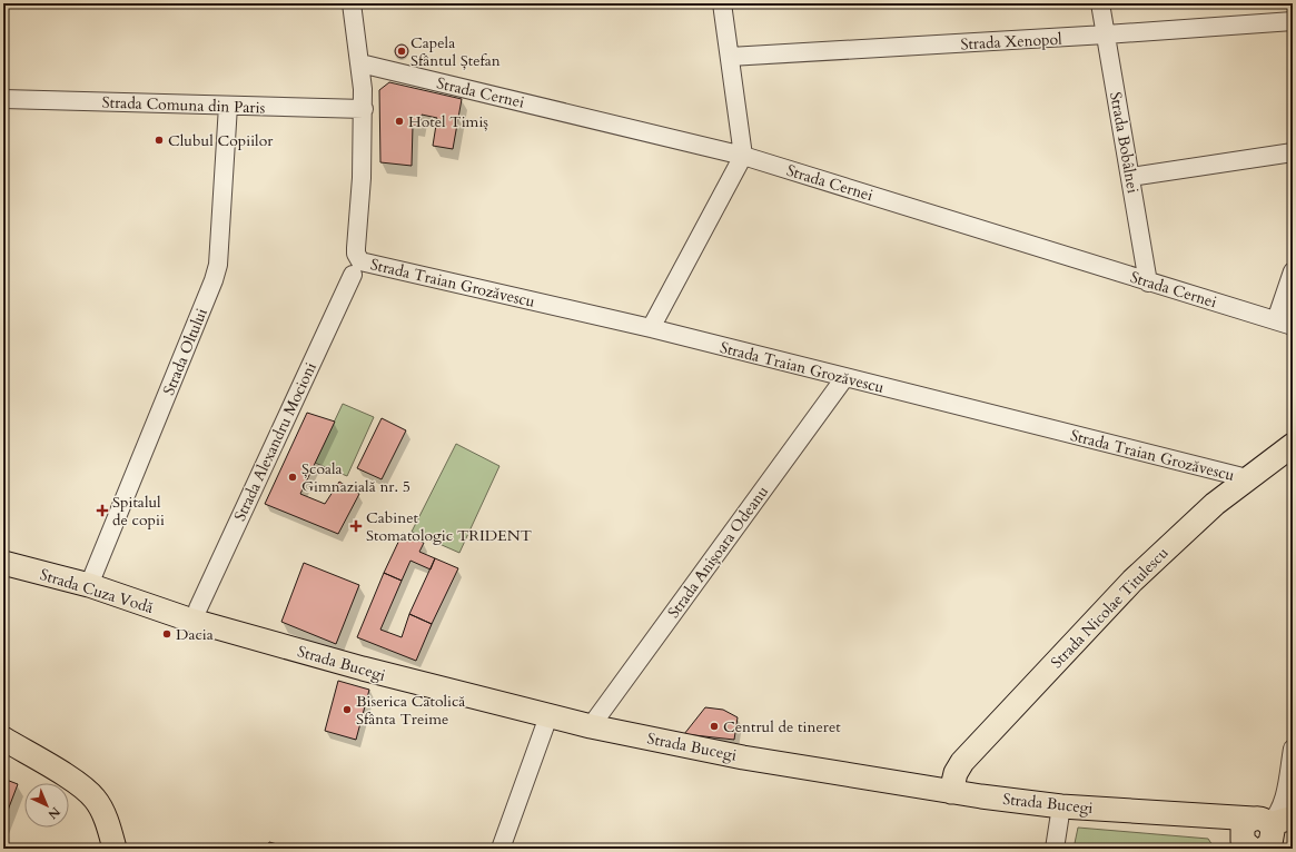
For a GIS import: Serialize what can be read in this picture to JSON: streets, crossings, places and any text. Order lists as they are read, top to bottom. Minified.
{"streets":{"main road":["Strada Cuza Vodă","Strada Nicolae Titulescu","Strada Bucegi"],"street":["Strada Xenopol","Strada Cernei","Strada Comuna din Paris","Strada Bobâlnei","Strada Traian Grozăvescu","Strada Oltului","Strada Alexandru Mocioni","Strada Anișoara Odeanu"]},"crossings":[["Strada Xenopol","Strada Bobâlnei"],["Strada Cernei","Strada Bobâlnei"],["Strada Cernei","Strada Alexandru Mocioni"],["Strada Comuna din Paris","Strada Oltului"],["Strada Comuna din Paris","Strada Alexandru Mocioni"],["Strada Traian Grozăvescu","Strada Alexandru Mocioni"],["Strada Traian Grozăvescu","Strada Anișoara Odeanu"],["Strada Traian Grozăvescu","Strada Nicolae Titulescu"],["Strada Oltului","Strada Cuza Vodă"],["Strada Alexandru Mocioni","Strada Cuza Vodă"],["Strada Alexandru Mocioni","Strada Bucegi"],["Strada Anișoara Odeanu","Strada Bucegi"],["Strada Cuza Vodă","Strada Bucegi"],["Strada Nicolae Titulescu","Strada Bucegi"]],"places":{"other":["Capela Sfântul Ștefan","Hotel Timiș","Clubul Copiilor","Școala Gimnazială nr. 5","Dacia","Biserica Catolică Sfânta Treime","Centrul de tineret"],"health":["Spitalul de copii","Cabinet Stomatologic TRIDENT"]},"north":"bottom right"}
